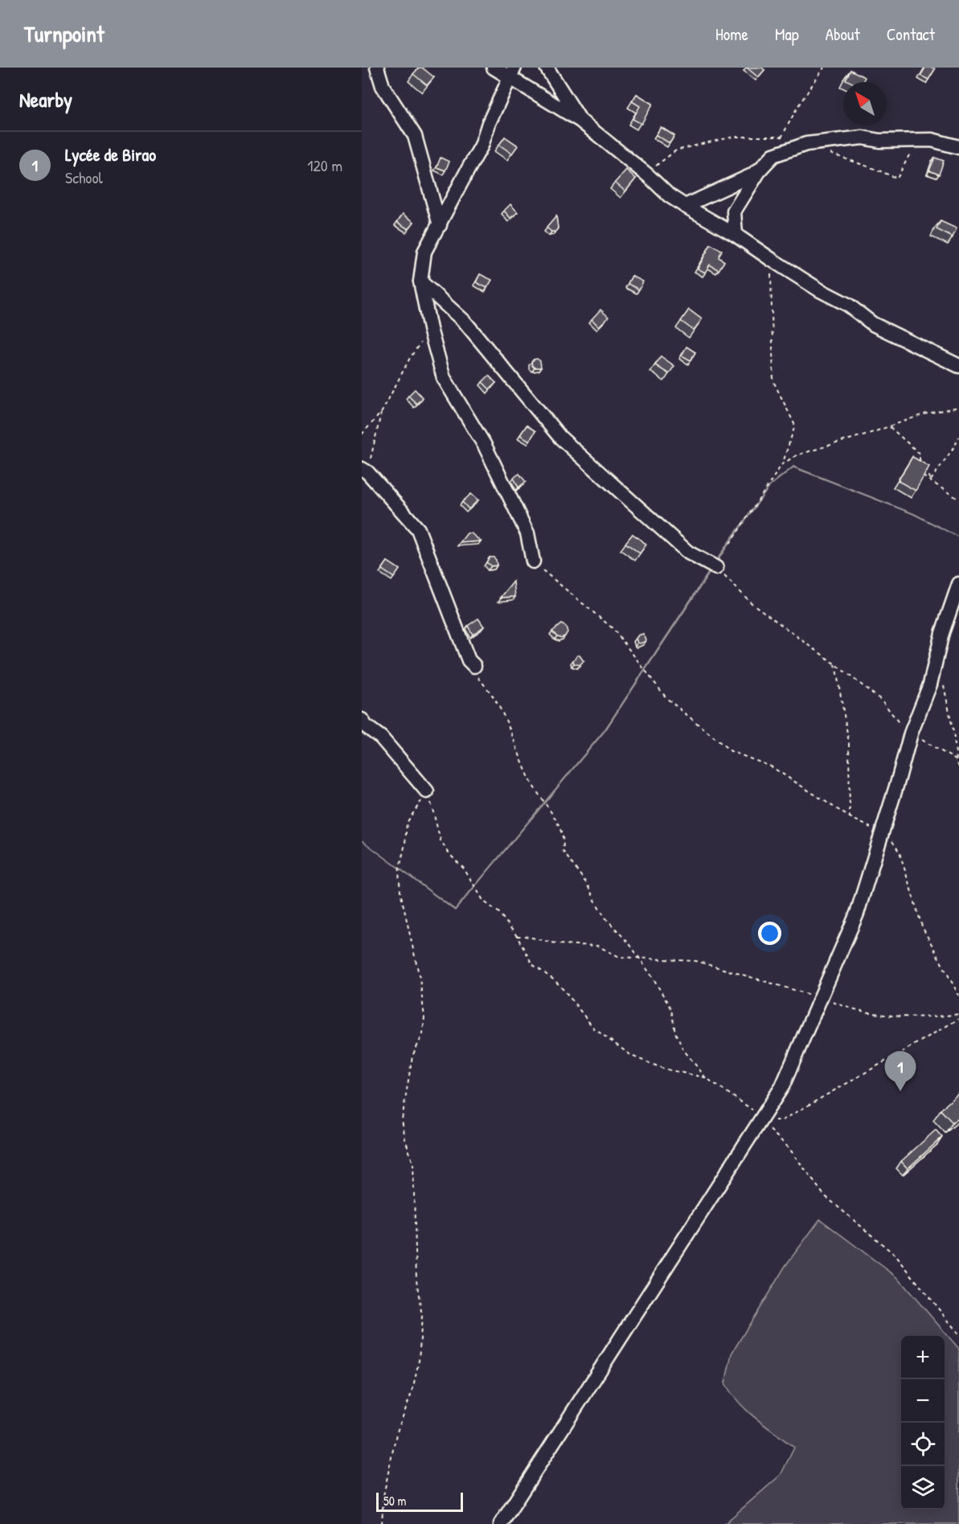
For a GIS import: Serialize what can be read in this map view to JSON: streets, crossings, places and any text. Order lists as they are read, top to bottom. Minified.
{"scale_bar":"50 m","north":"top left","page":{"header":"Turnpoint","nav":["Home","Map","About","Contact"],"heading":"Nearby","list":[{"mark":"1","name":"Lycée de Birao","note":"School","value":"120 m"}],"pins":"1","map_buttons":["+","−"],"scale":"50 m"}}
